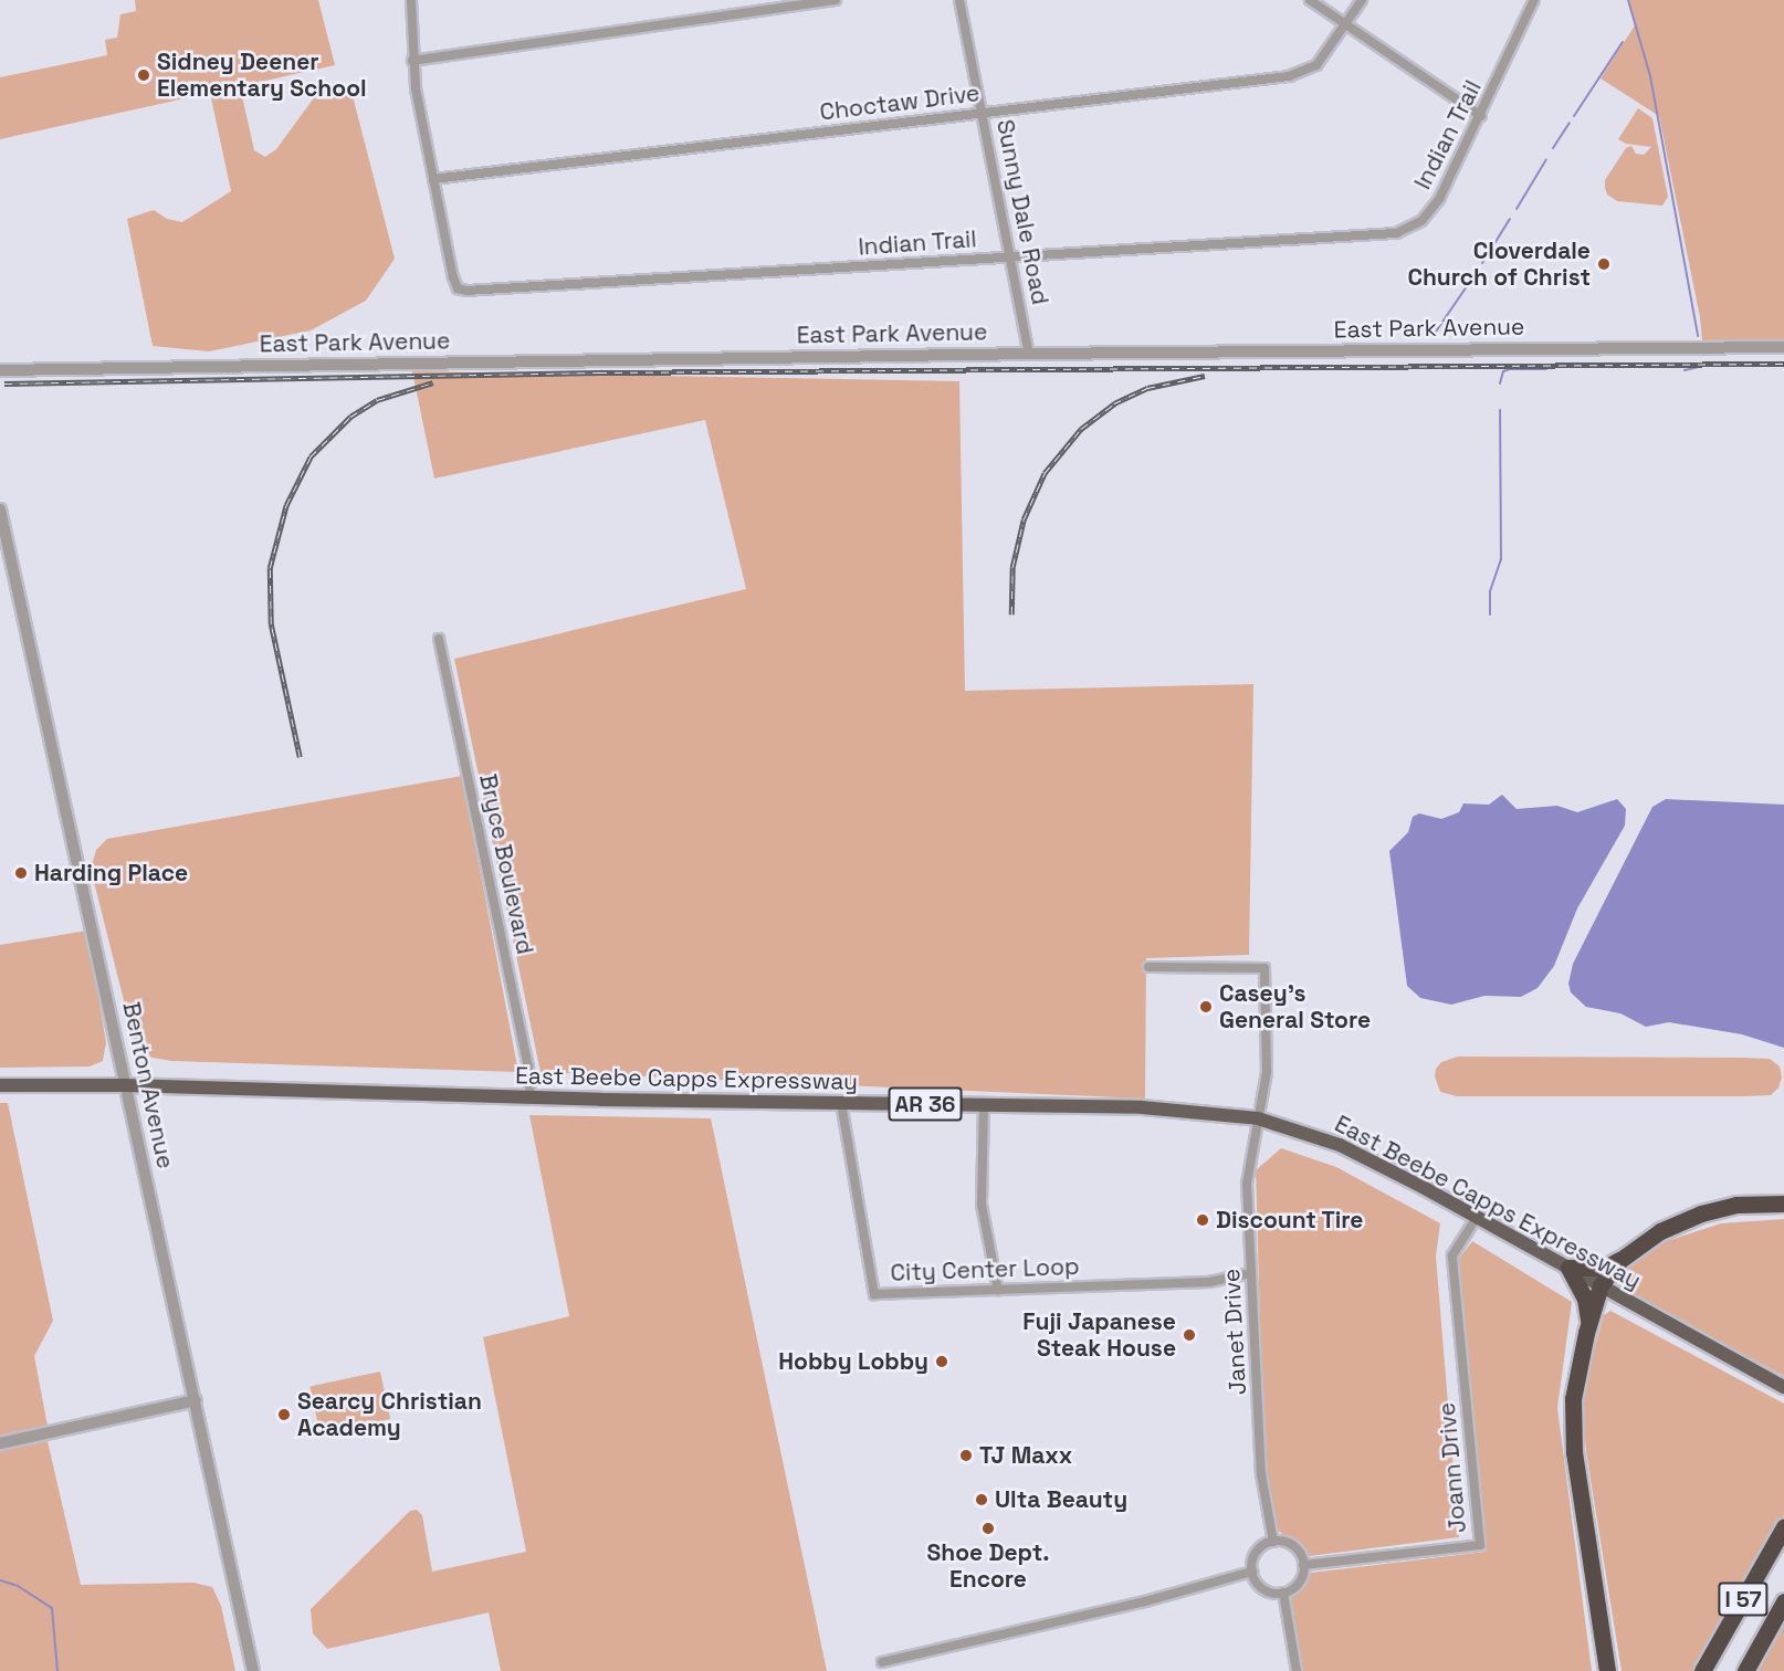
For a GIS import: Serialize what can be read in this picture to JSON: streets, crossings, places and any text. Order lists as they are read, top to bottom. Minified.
{"streets":{"highway":["I 57"],"main road":["East Beebe Capps Expressway","AR 36"],"street":["Choctaw Drive","Indian Trail","Sunny Dale Road","East Park Avenue","Bryce Boulevard","Benton Avenue","City Center Loop","Janet Drive","Joann Drive"]},"crossings":[["Choctaw Drive","Indian Trail"],["Choctaw Drive","Sunny Dale Road"],["Indian Trail","Sunny Dale Road"],["Sunny Dale Road","East Park Avenue"],["Bryce Boulevard","East Beebe Capps Expressway"],["East Beebe Capps Expressway","Benton Avenue"],["East Beebe Capps Expressway","City Center Loop"],["East Beebe Capps Expressway","Janet Drive"],["East Beebe Capps Expressway","Joann Drive"],["City Center Loop","Janet Drive"],["Janet Drive","Joann Drive"]],"places":["Sidney Deener Elementary School","Cloverdale Church of Christ","Harding Place","Casey's General Store","Discount Tire","Fuji Japanese Steak House","Hobby Lobby","Searcy Christian Academy","TJ Maxx","Ulta Beauty","Shoe Dept. Encore"]}
